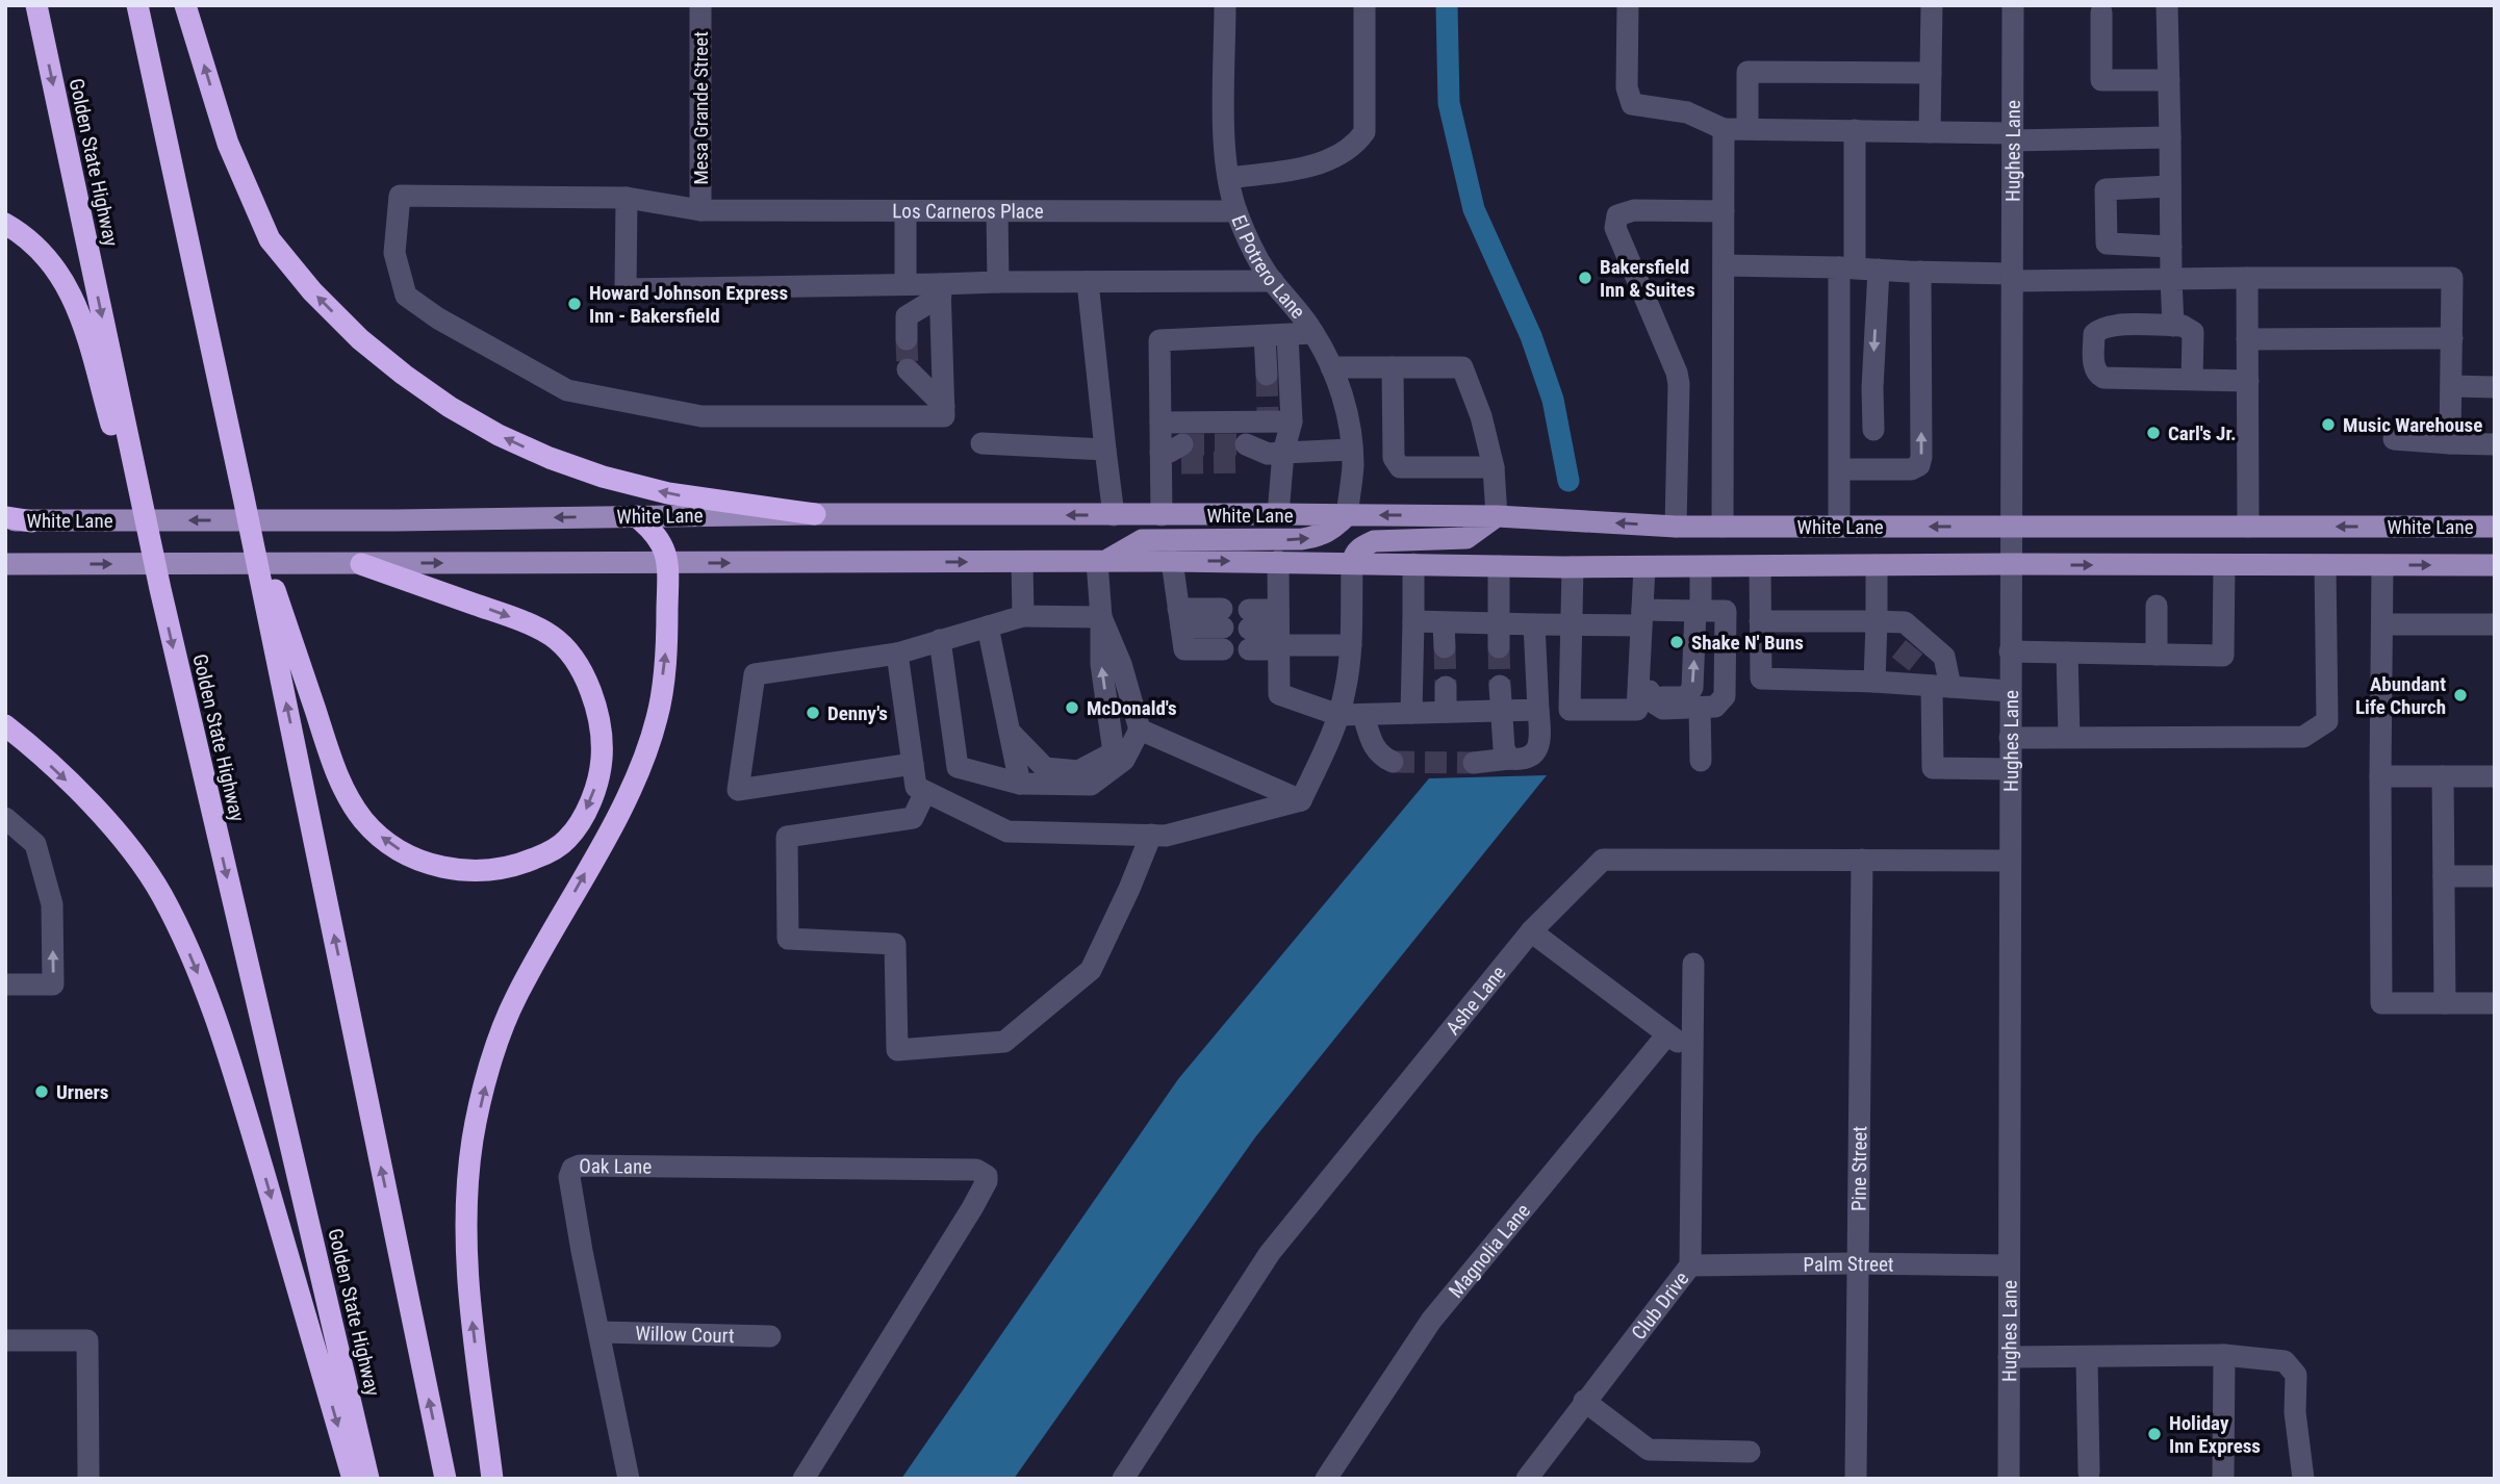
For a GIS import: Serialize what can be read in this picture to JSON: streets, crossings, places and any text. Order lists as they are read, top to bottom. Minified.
{"streets":{"highway":["Golden State Highway"],"main road":["White Lane"],"street":["Mesa Grande Street","Hughes Lane","Los Carneros Place","El Potrero Lane","Ashe Lane","Oak Lane","Pine Street","Magnolia Lane","Palm Street","Club Drive","Willow Court"]},"crossings":[["Mesa Grande Street","Los Carneros Place"],["Hughes Lane","White Lane"],["Hughes Lane","Ashe Lane"],["Hughes Lane","Palm Street"],["Los Carneros Place","El Potrero Lane"],["El Potrero Lane","White Lane"],["Ashe Lane","Pine Street"],["Oak Lane","Willow Court"],["Pine Street","Palm Street"],["Palm Street","Club Drive"]],"places":["Bakersfield Inn & Suites","Howard Johnson Express Inn - Bakersfield","Music Warehouse","Carl's Jr.","Shake N' Buns","Abundant Life Church","McDonald's","Denny's","Urners","Holiday Inn Express"]}
